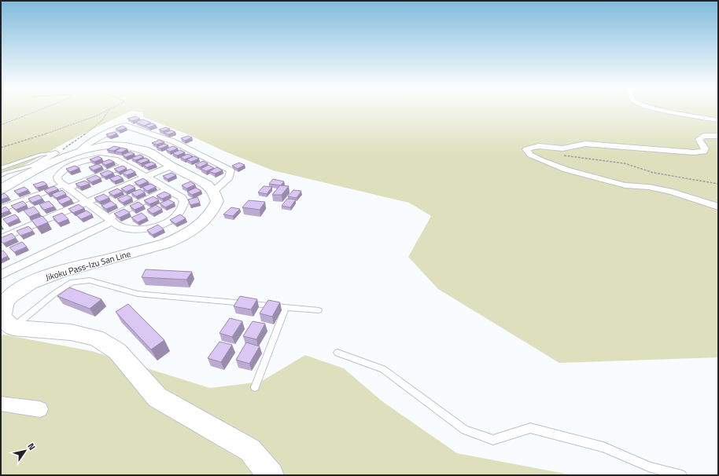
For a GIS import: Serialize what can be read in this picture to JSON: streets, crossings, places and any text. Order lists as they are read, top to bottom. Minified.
{"streets":{"main road":["Jikoku Pass-Izu San Line"]},"north":"top right"}
